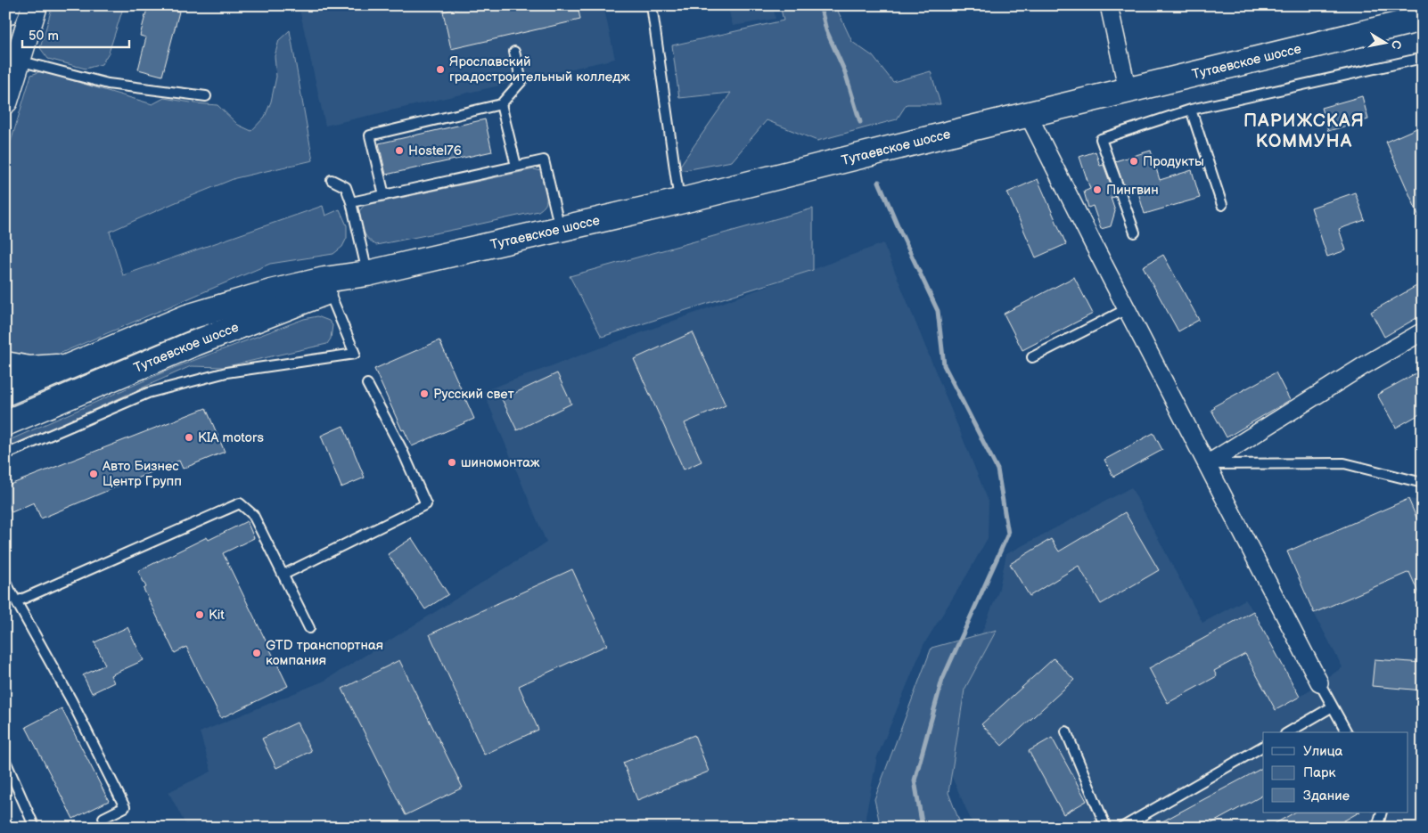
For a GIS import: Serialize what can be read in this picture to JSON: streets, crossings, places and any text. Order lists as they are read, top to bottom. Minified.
{"streets":{"main road":["Тутаевское шоссе"]},"districts":["ПАРИЖСКАЯ КОММУНА"],"places":["Ярославский градостроительный колледж","Hostel76","Продукты","Пингвин","Русский свет","KIA motors","шиномонтаж","Авто Бизнес Центр Групп","Kit","GTD транспортная компания"],"legend":["Улица","Парк","Здание"],"scale_bar":"50 m","north":"right"}
